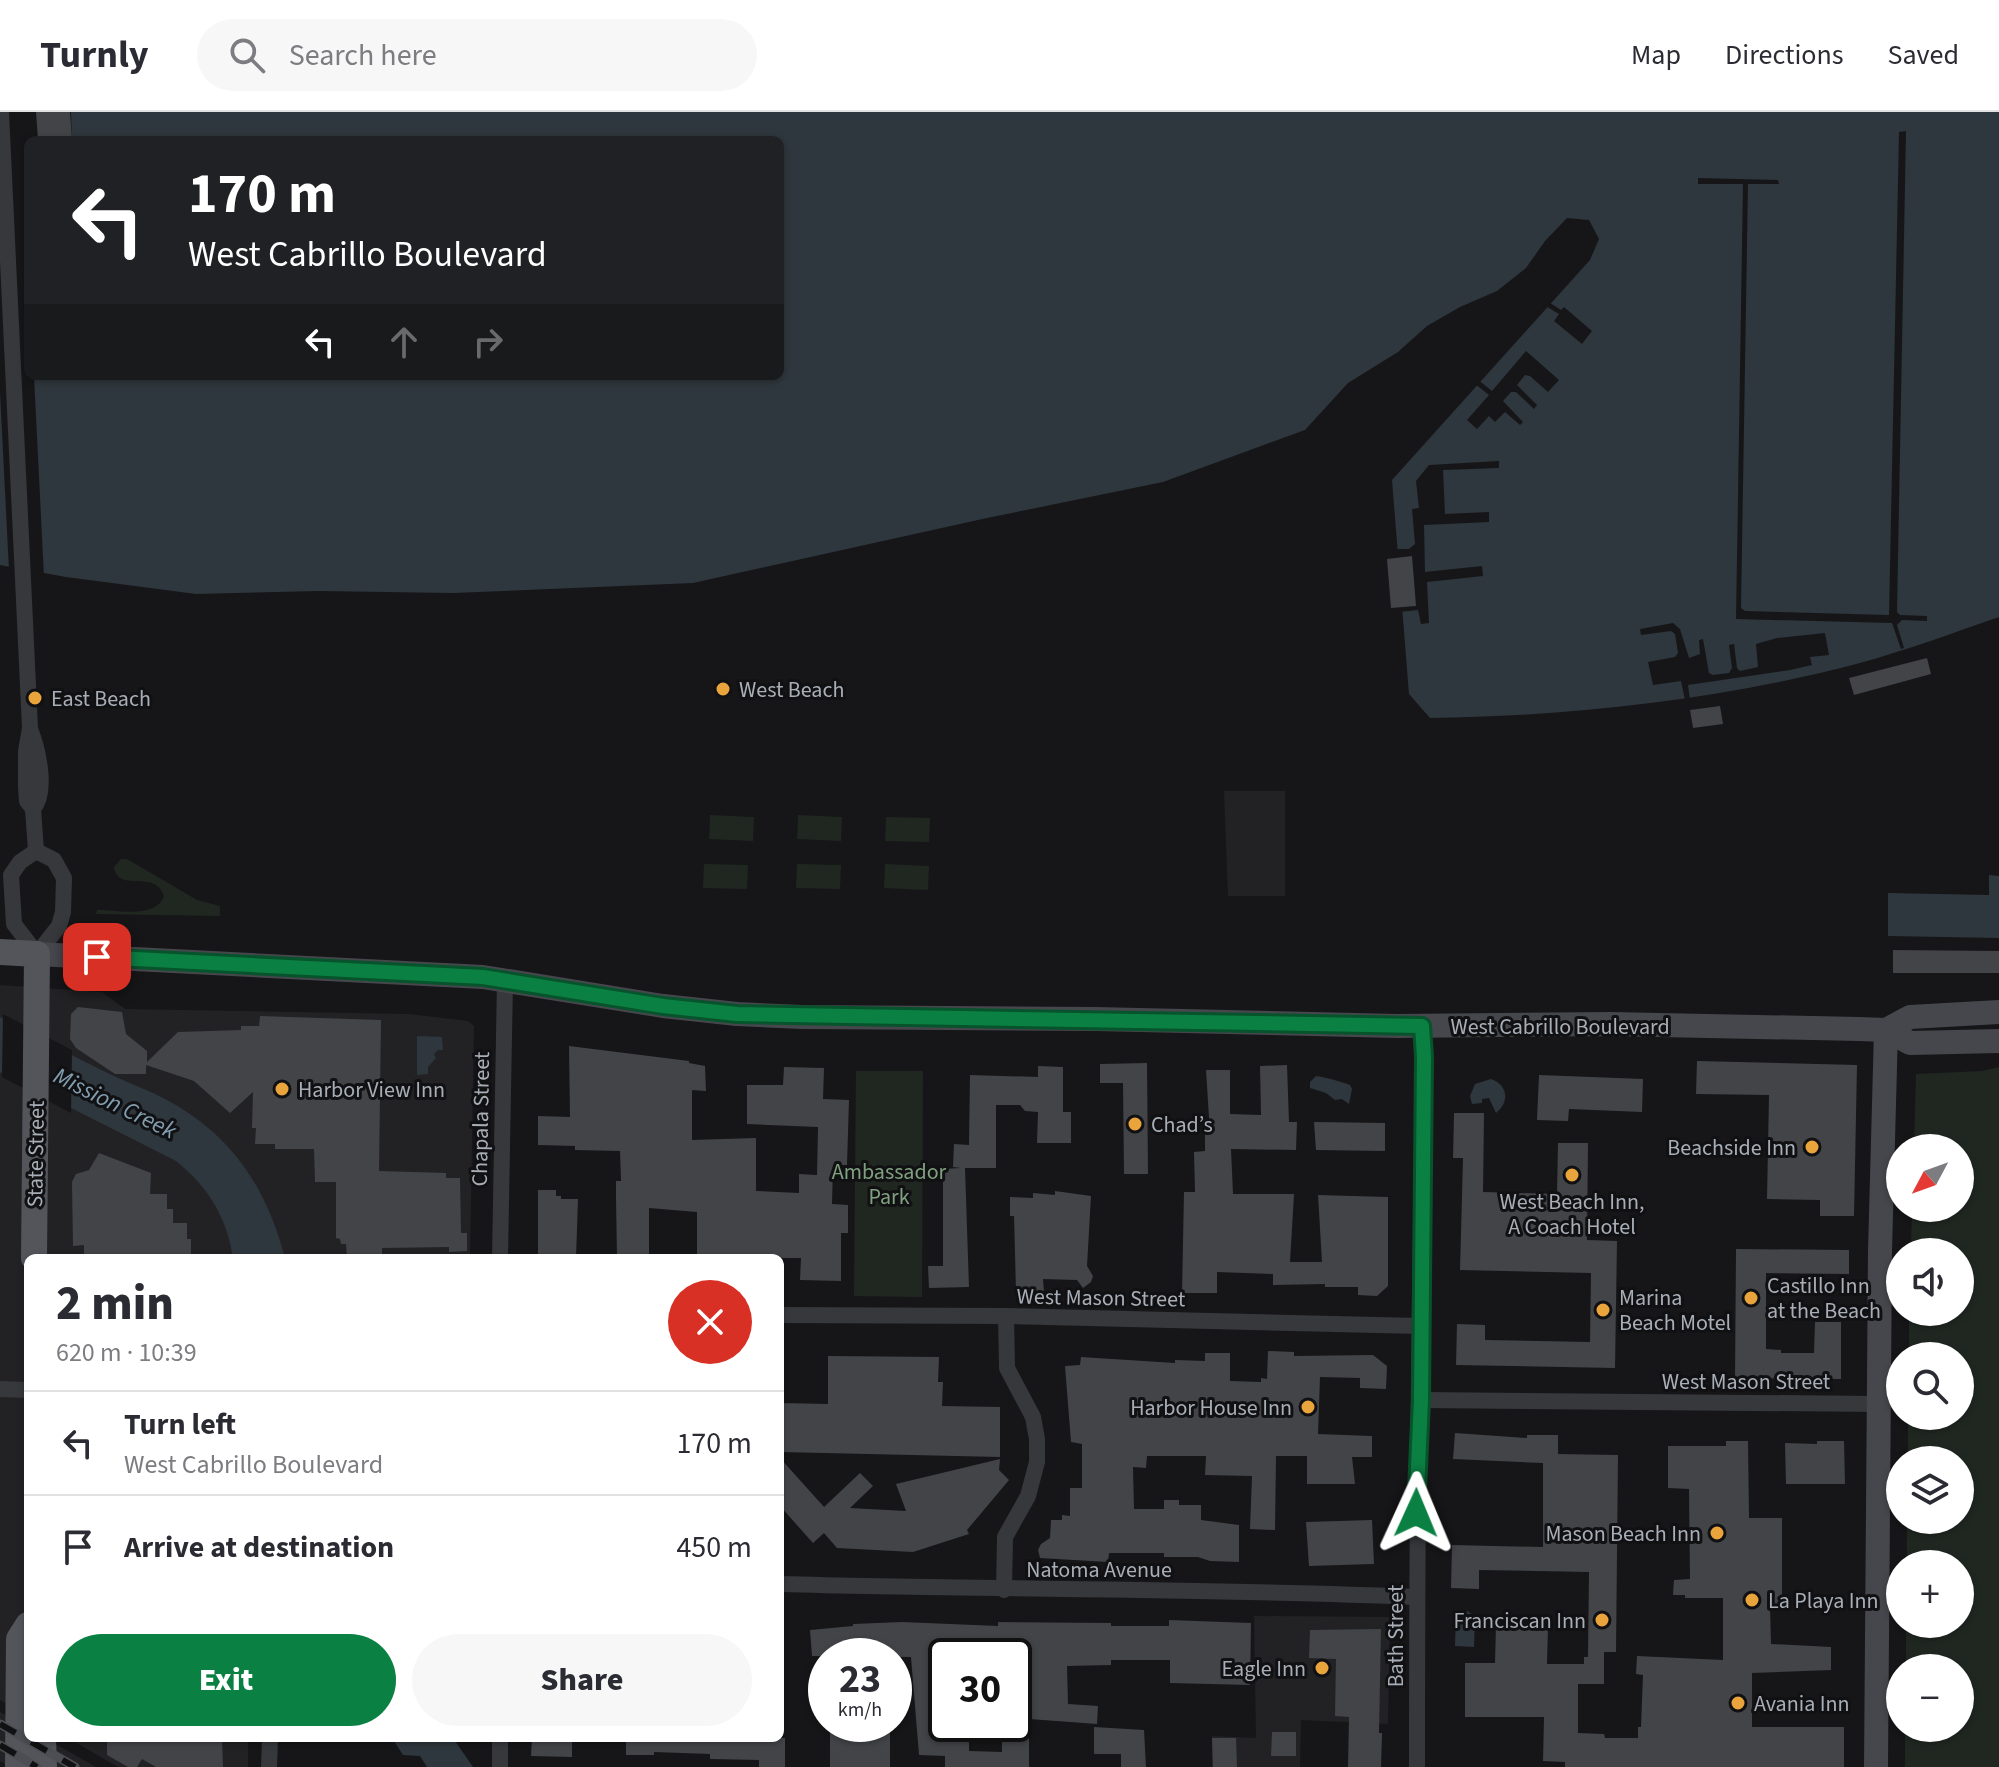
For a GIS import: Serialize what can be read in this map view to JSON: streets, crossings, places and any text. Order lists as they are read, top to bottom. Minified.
{"streets":{"main road":["West Cabrillo Boulevard","State Street"],"street":["Chapala Street","West Mason Street","Natoma Avenue","Bath Street"]},"crossings":[["West Cabrillo Boulevard","Chapala Street"],["West Cabrillo Boulevard","State Street"],["West Cabrillo Boulevard","Bath Street"],["West Mason Street","Bath Street"],["Natoma Avenue","Bath Street"]],"water":["Mission Creek"],"parks":["Ambassador Park"],"places":["West Beach","East Beach","Harbor View Inn","Chad’s","Beachside Inn","West Beach Inn, A Coach Hotel","Castillo Inn at the Beach","Marina Beach Motel","Harbor House Inn","Mason Beach Inn","La Playa Inn","Franciscan Inn","Eagle Inn","Avania Inn"],"north":"bottom left","page":{"header":"Turnly","search":"Search here","nav":["Map","Directions","Saved"],"turn":["170 m","West Cabrillo Boulevard"],"map_buttons":["+","−"],"heading":["2 min","620 m · 10:39"],"list":[{"name":"Turn left","note":"West Cabrillo Boulevard","value":"170 m"},{"name":"Arrive at destination","value":"450 m"}],"buttons":["Exit","Share"],"speed":"23 km/h","limit":"30"}}
